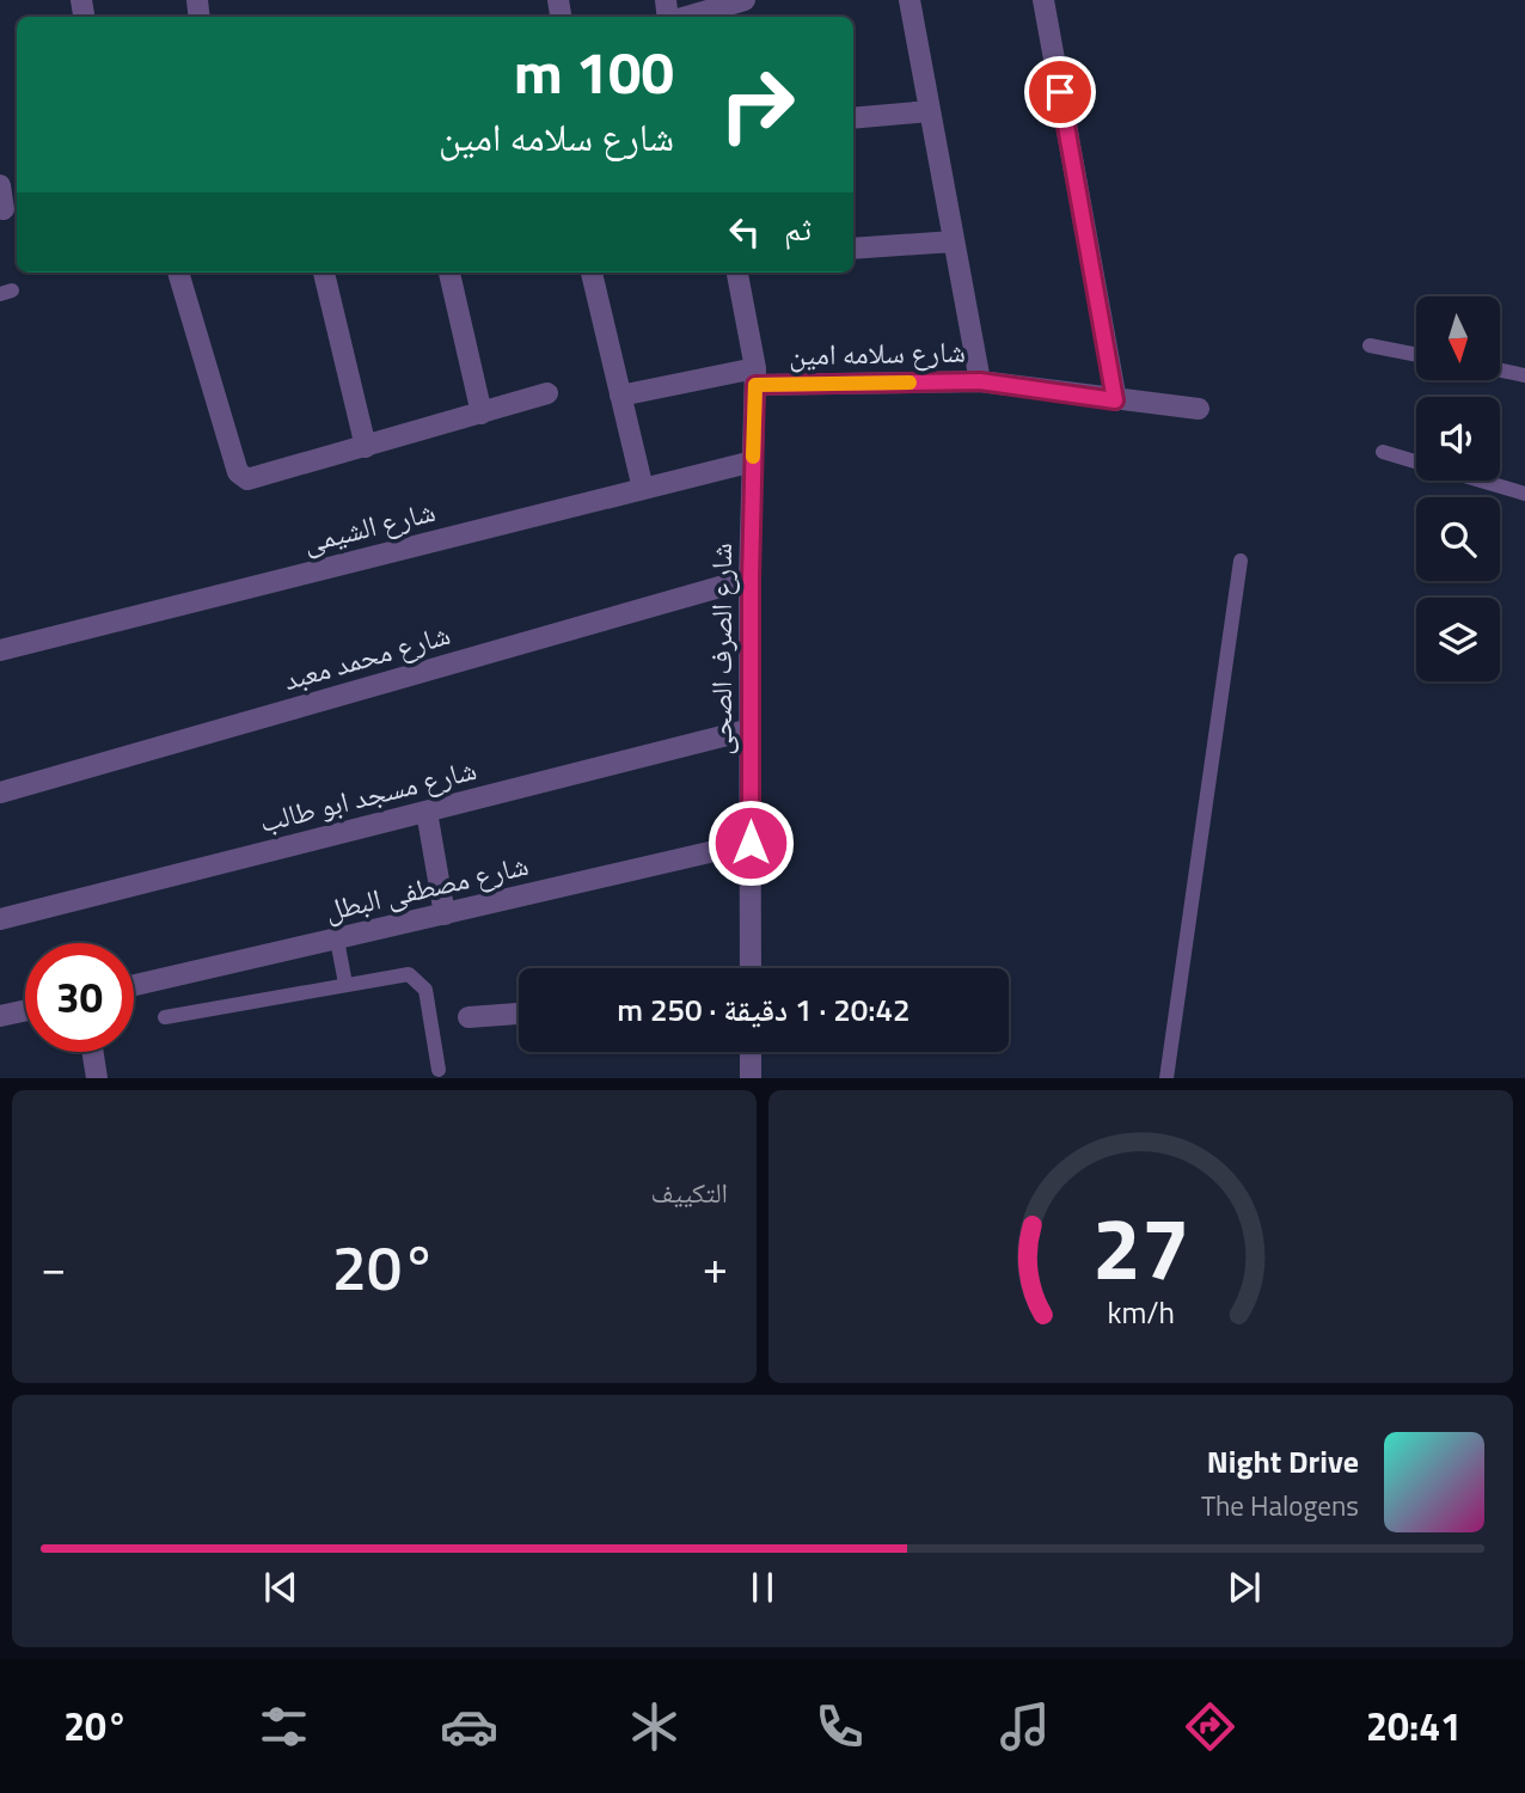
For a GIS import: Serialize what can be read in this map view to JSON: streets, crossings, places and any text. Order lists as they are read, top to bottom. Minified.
{"streets":{"street":["شارع سلامه امين","شارع الشيمى","شارع الصرف الصحى","شارع محمد معبد","شارع مسجد ابو طالب","شارع مصطفى البطل"]},"crossings":[["شارع سلامه امين","شارع الصرف الصحى"],["شارع الشيمى","شارع الصرف الصحى"],["شارع الصرف الصحى","شارع محمد معبد"],["شارع الصرف الصحى","شارع مسجد ابو طالب"],["شارع الصرف الصحى","شارع مصطفى البطل"]],"north":"bottom","page":{"turn":["100 m","شارع سلامه امين"],"then":"ثم","limit":"30","trip":"20:42 · 1 دقيقة · 250 m","tile":"التكييف","heat":["−","20°","+"],"song":["Night Drive","The Halogens"],"tabs":["20:41","20°"],"gauge":["27","km/h"]}}
